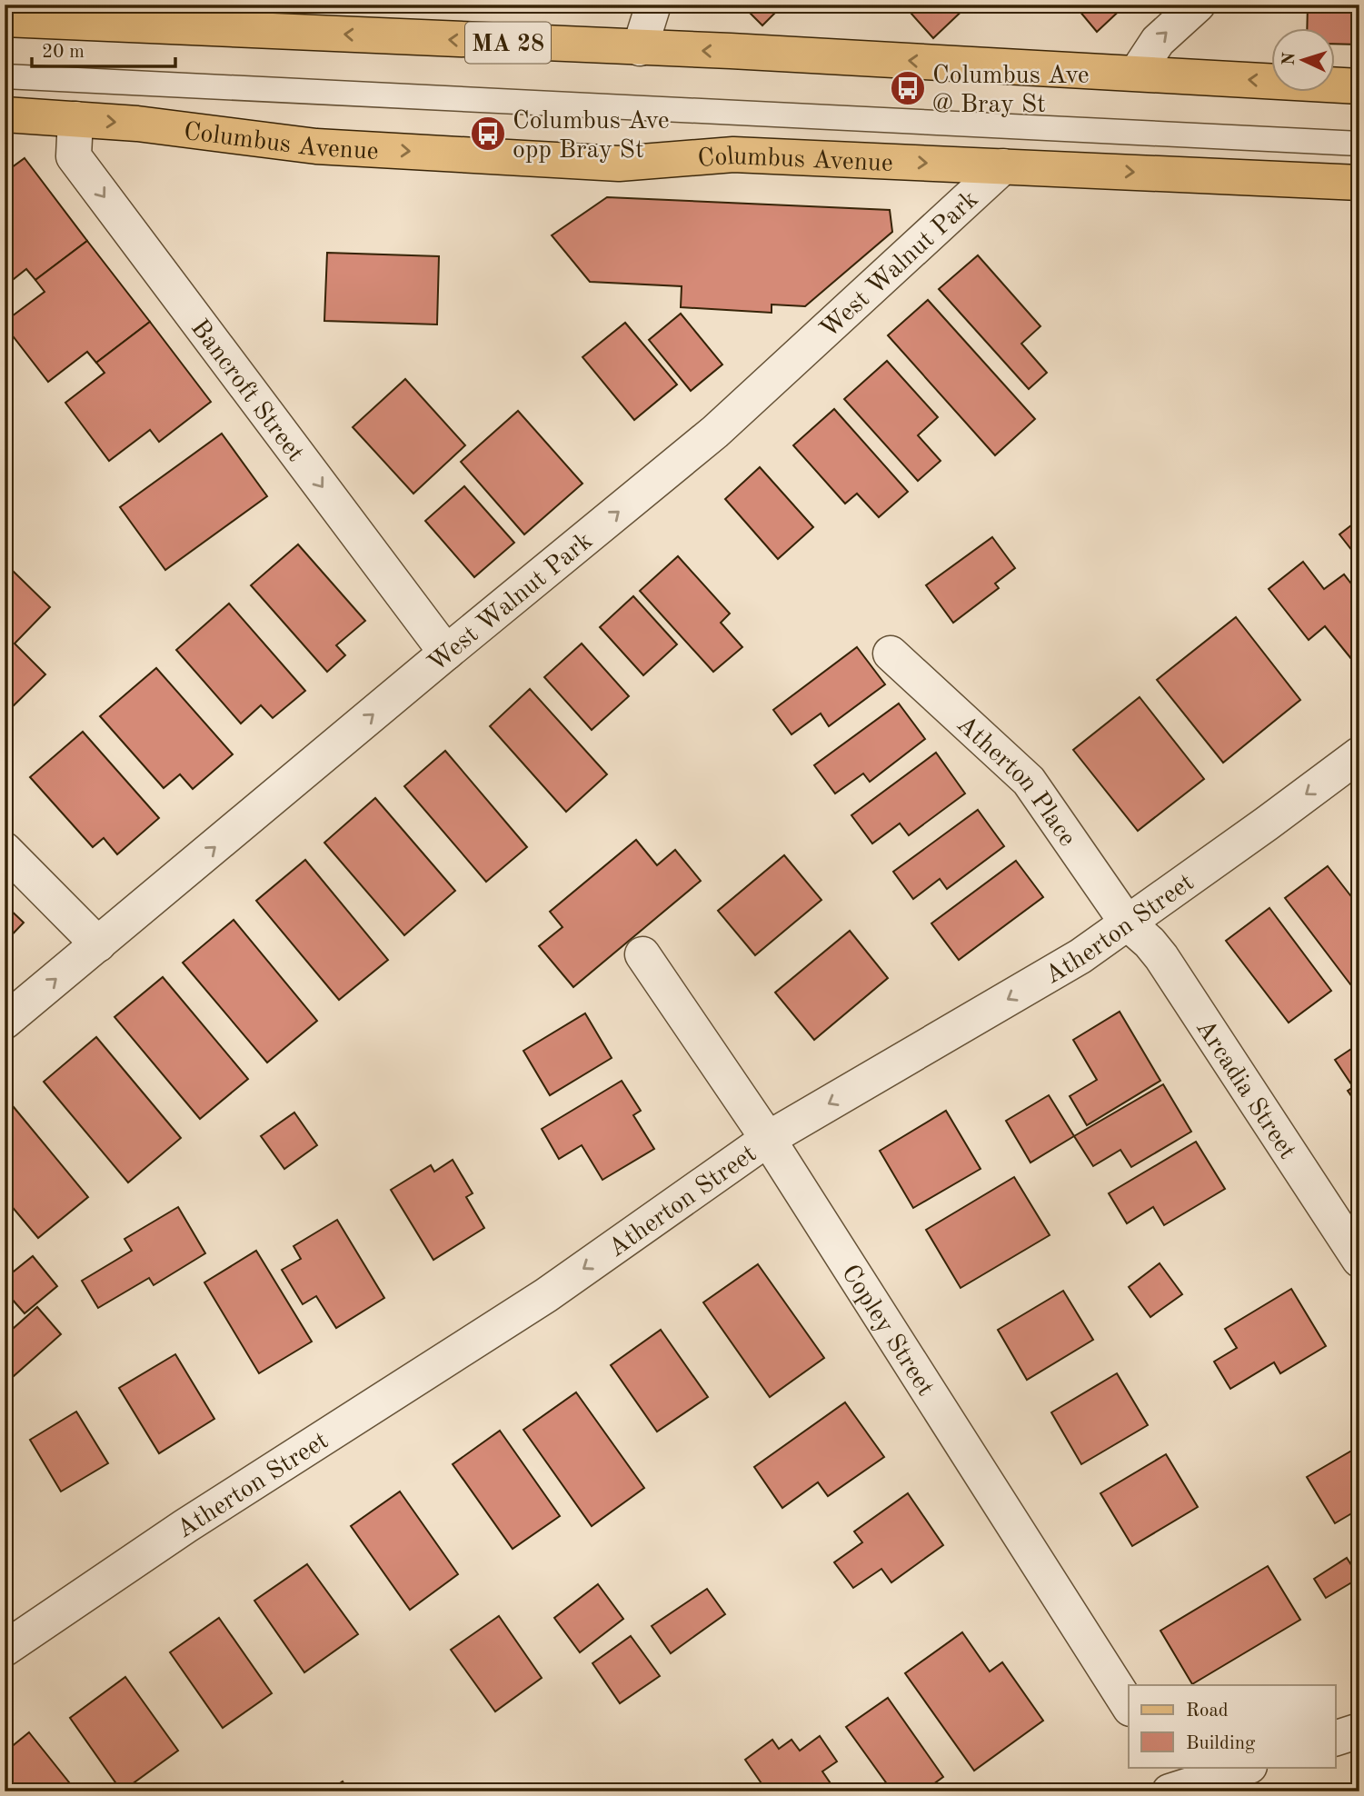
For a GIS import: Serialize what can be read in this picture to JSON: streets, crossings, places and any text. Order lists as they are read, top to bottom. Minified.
{"streets":{"main road":["MA 28","Columbus Avenue"],"street":["West Walnut Park","Bancroft Street","Atherton Place","Atherton Street","Arcadia Street","Copley Street"]},"crossings":[["Columbus Avenue","West Walnut Park"],["Columbus Avenue","Bancroft Street"],["West Walnut Park","Bancroft Street"],["Atherton Place","Atherton Street"],["Atherton Place","Arcadia Street"],["Atherton Street","Arcadia Street"],["Atherton Street","Copley Street"]],"one_way":["West Walnut Park","Bancroft Street","Atherton Street"],"places":{"bus stop":["Columbus Ave @ Bray St","Columbus Ave opp Bray St"]},"legend":["Road","Building"],"scale_bar":"20 m","north":"left"}
